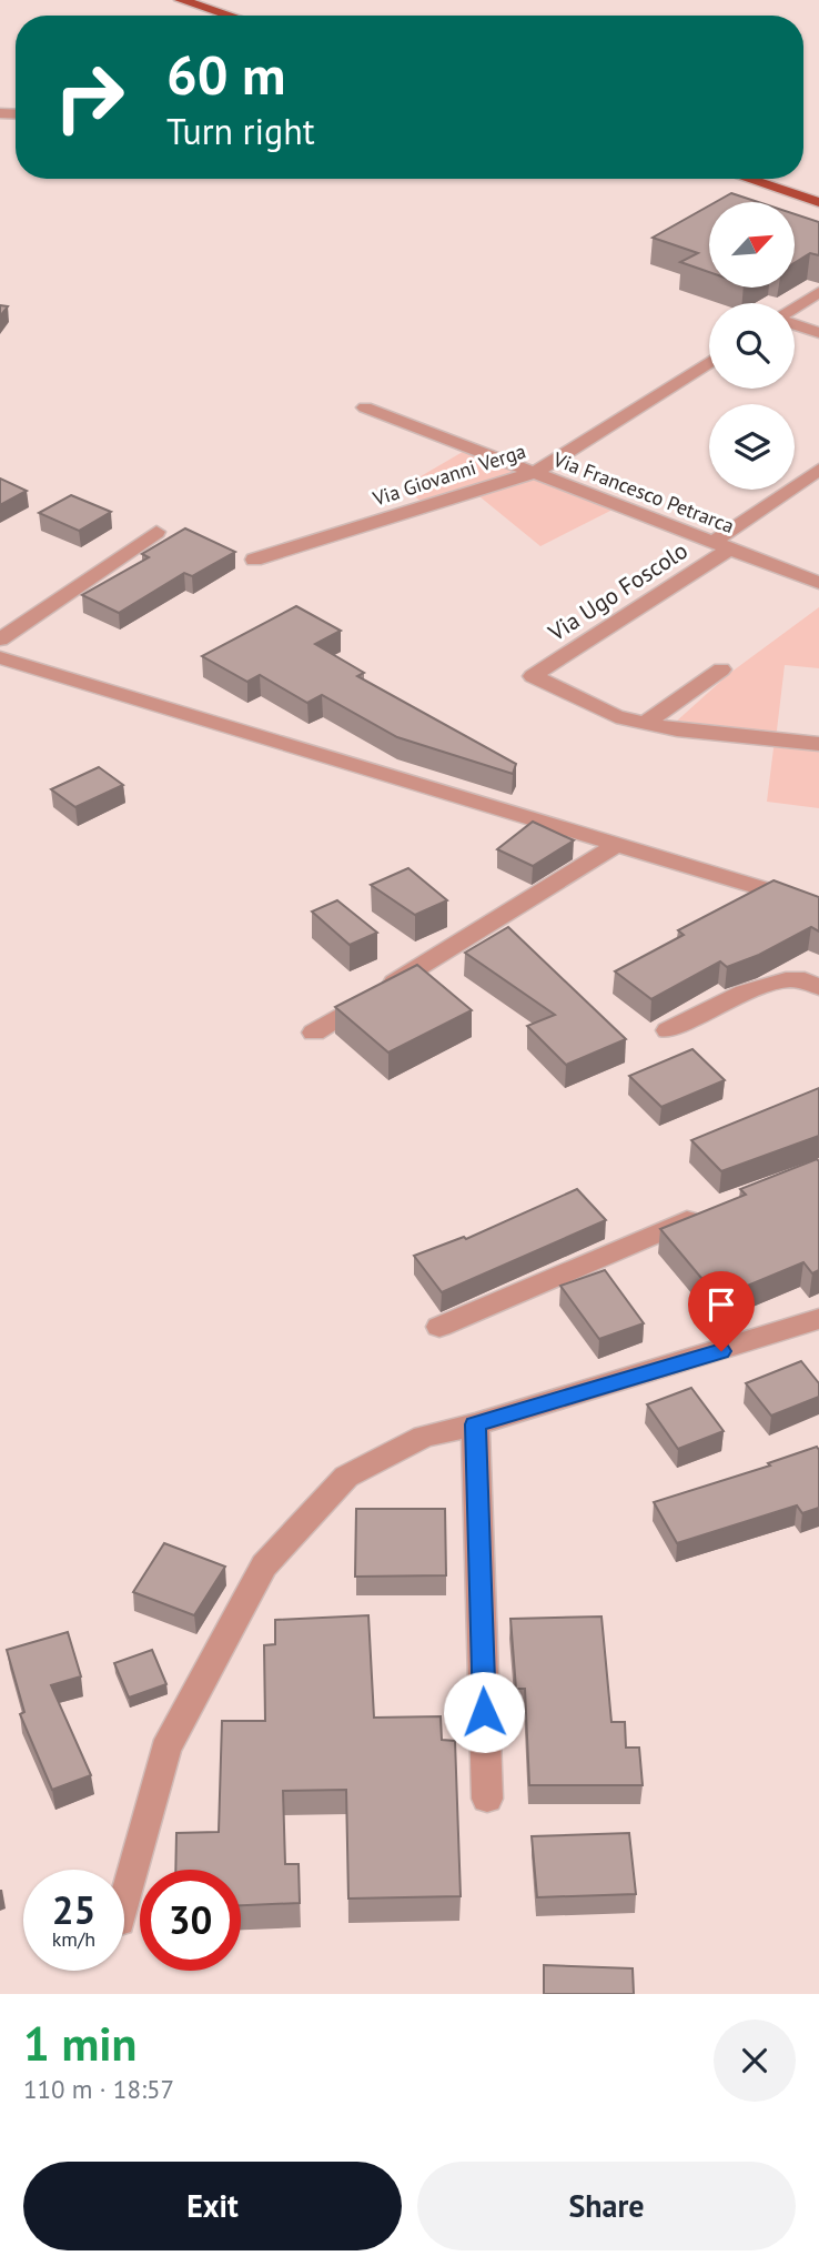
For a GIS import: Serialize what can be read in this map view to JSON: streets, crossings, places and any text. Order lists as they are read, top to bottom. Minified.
{"streets":{"street":["Via Giovanni Verga","Via Francesco Petrarca","Via Ugo Foscolo"]},"crossings":[["Via Giovanni Verga","Via Francesco Petrarca"],["Via Francesco Petrarca","Via Ugo Foscolo"]],"north":"top right","page":{"turn":["60 m","Turn right"],"speed":"25 km/h","limit":"30","heading":["1 min","110 m · 18:57"],"buttons":["Exit","Share"]}}
